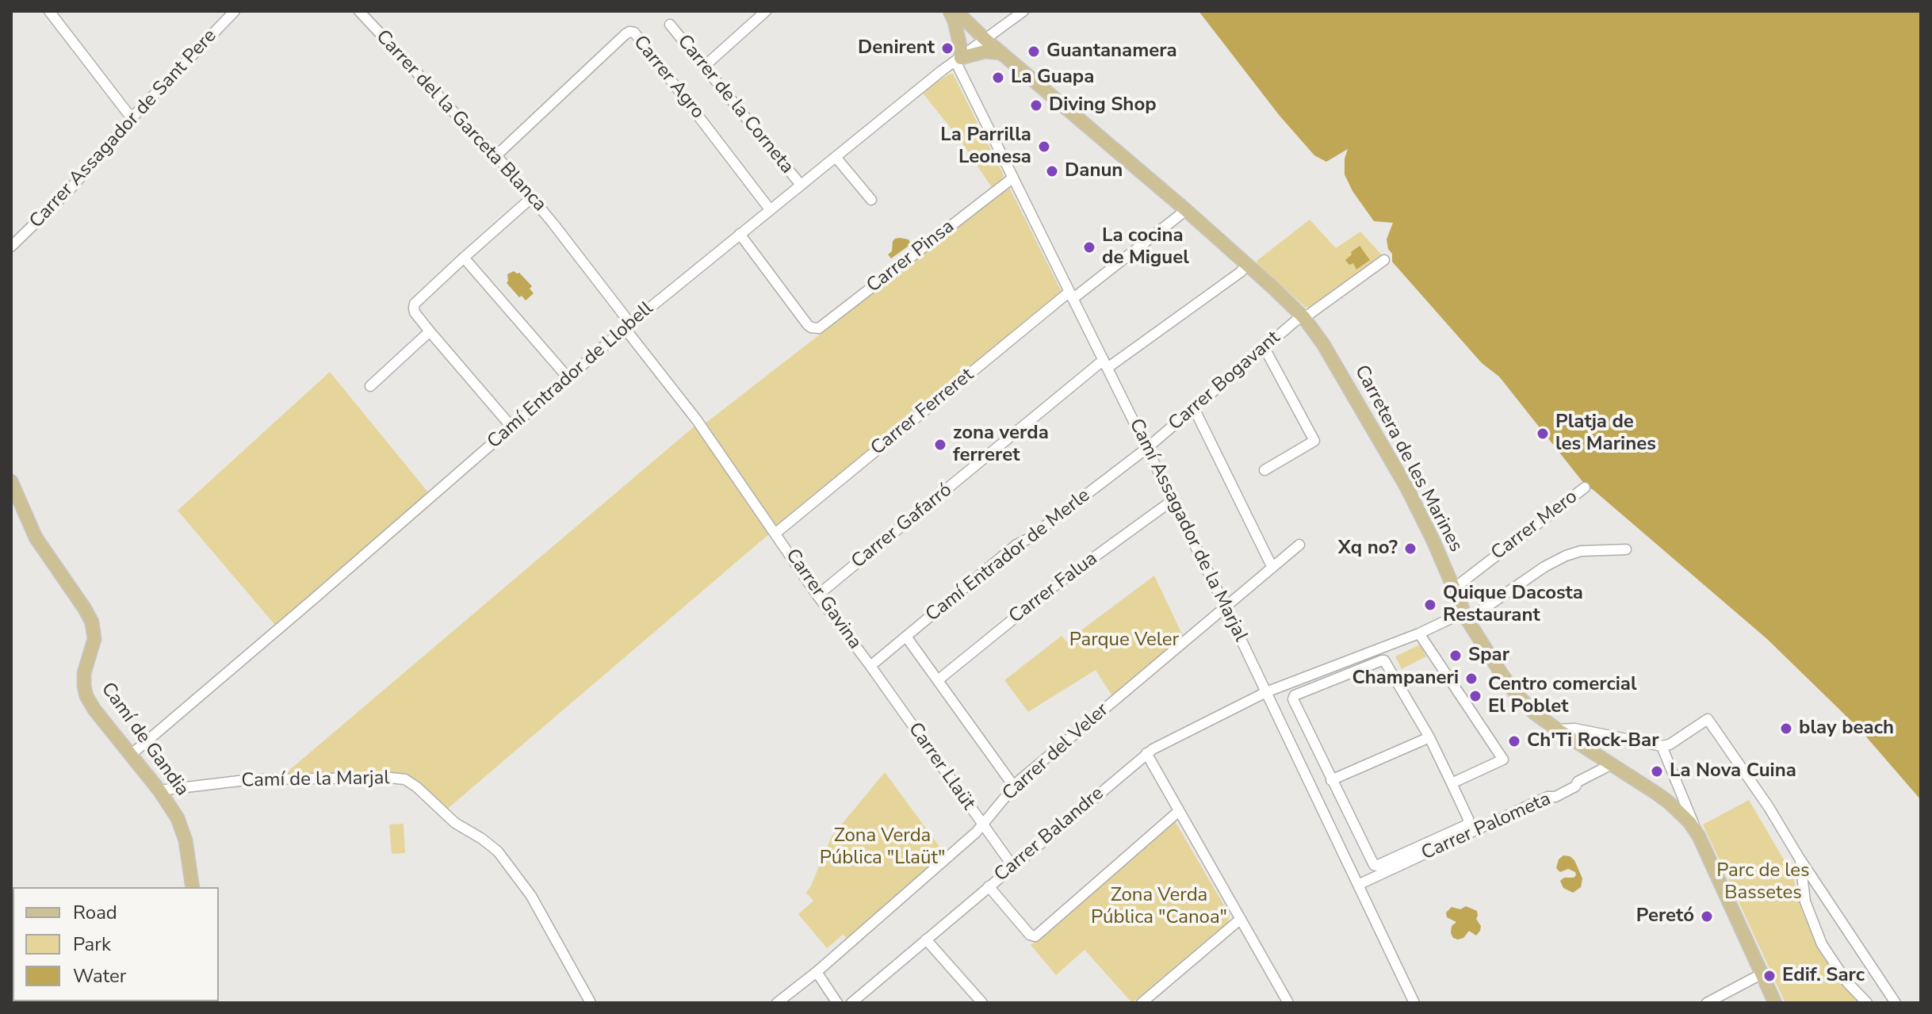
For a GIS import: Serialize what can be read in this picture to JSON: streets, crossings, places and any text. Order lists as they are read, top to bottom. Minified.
{"streets":{"main road":["Carretera de les Marines","Camí de Gandia"],"street":["Carrer Agro","Carrer de la Corneta","Carrer del la Garceta Blanca","Carrer Assagador de Sant Pere","Carrer Pinsa","Camí Entrador de Llobell","Carrer Bogavant","Carrer Ferreret","Carrer Mero","Carrer Gafarró","Camí Assagador de la Marjal","Camí Entrador de Merle","Carrer Falua","Carrer Gavina","Carrer del Veler","Carrer Llaüt","Camí de la Marjal","Carrer Palometa","Carrer Balandre"]},"crossings":[["Carrer Agro","Carrer del la Garceta Blanca"],["Carrer Agro","Camí Entrador de Llobell"],["Carrer de la Corneta","Camí Entrador de Llobell"],["Carrer del la Garceta Blanca","Camí Entrador de Llobell"],["Carrer del la Garceta Blanca","Carrer Ferreret"],["Carrer del la Garceta Blanca","Carrer Gavina"],["Carrer Pinsa","Camí Entrador de Llobell"],["Carrer Pinsa","Camí Assagador de la Marjal"],["Camí Entrador de Llobell","Carretera de les Marines"],["Camí Entrador de Llobell","Camí Assagador de la Marjal"],["Camí Entrador de Llobell","Camí de Gandia"],["Carrer Bogavant","Carretera de les Marines"],["Carrer Bogavant","Camí Assagador de la Marjal"],["Carrer Bogavant","Camí Entrador de Merle"],["Carrer Ferreret","Carretera de les Marines"],["Carrer Ferreret","Camí Assagador de la Marjal"],["Carrer Ferreret","Carrer Gavina"],["Carretera de les Marines","Carrer Mero"],["Carretera de les Marines","Carrer Gafarró"],["Carretera de les Marines","Carrer Palometa"],["Carretera de les Marines","Carrer Balandre"],["Carrer Gafarró","Camí Assagador de la Marjal"],["Carrer Gafarró","Carrer Gavina"],["Camí Assagador de la Marjal","Camí Entrador de Merle"],["Camí Assagador de la Marjal","Carrer Falua"],["Camí Assagador de la Marjal","Carrer del Veler"],["Camí Assagador de la Marjal","Carrer Palometa"],["Camí Assagador de la Marjal","Carrer Balandre"],["Camí Entrador de Merle","Carrer Gavina"],["Camí Entrador de Merle","Carrer Llaüt"],["Carrer Gavina","Carrer Llaüt"],["Camí de Gandia","Camí de la Marjal"],["Carrer del Veler","Carrer Llaüt"],["Carrer Llaüt","Carrer Balandre"]],"parks":["Parque Veler","Zona Verda Pública \"Llaüt\"","Parc de les Bassetes","Zona Verda Pública \"Canoa\""],"places":["Denirent","Guantanamera","La Guapa","Diving Shop","La Parrilla Leonesa","Danun","La cocina de Miguel","Platja de les Marines","zona verda ferreret","Xq no?","Quique Dacosta Restaurant","Spar","Champaneri","Centro comercial El Poblet","blay beach","Ch'Ti Rock-Bar","La Nova Cuina","Peretó","Edif. Sarc"],"legend":["Road","Park","Water"]}
